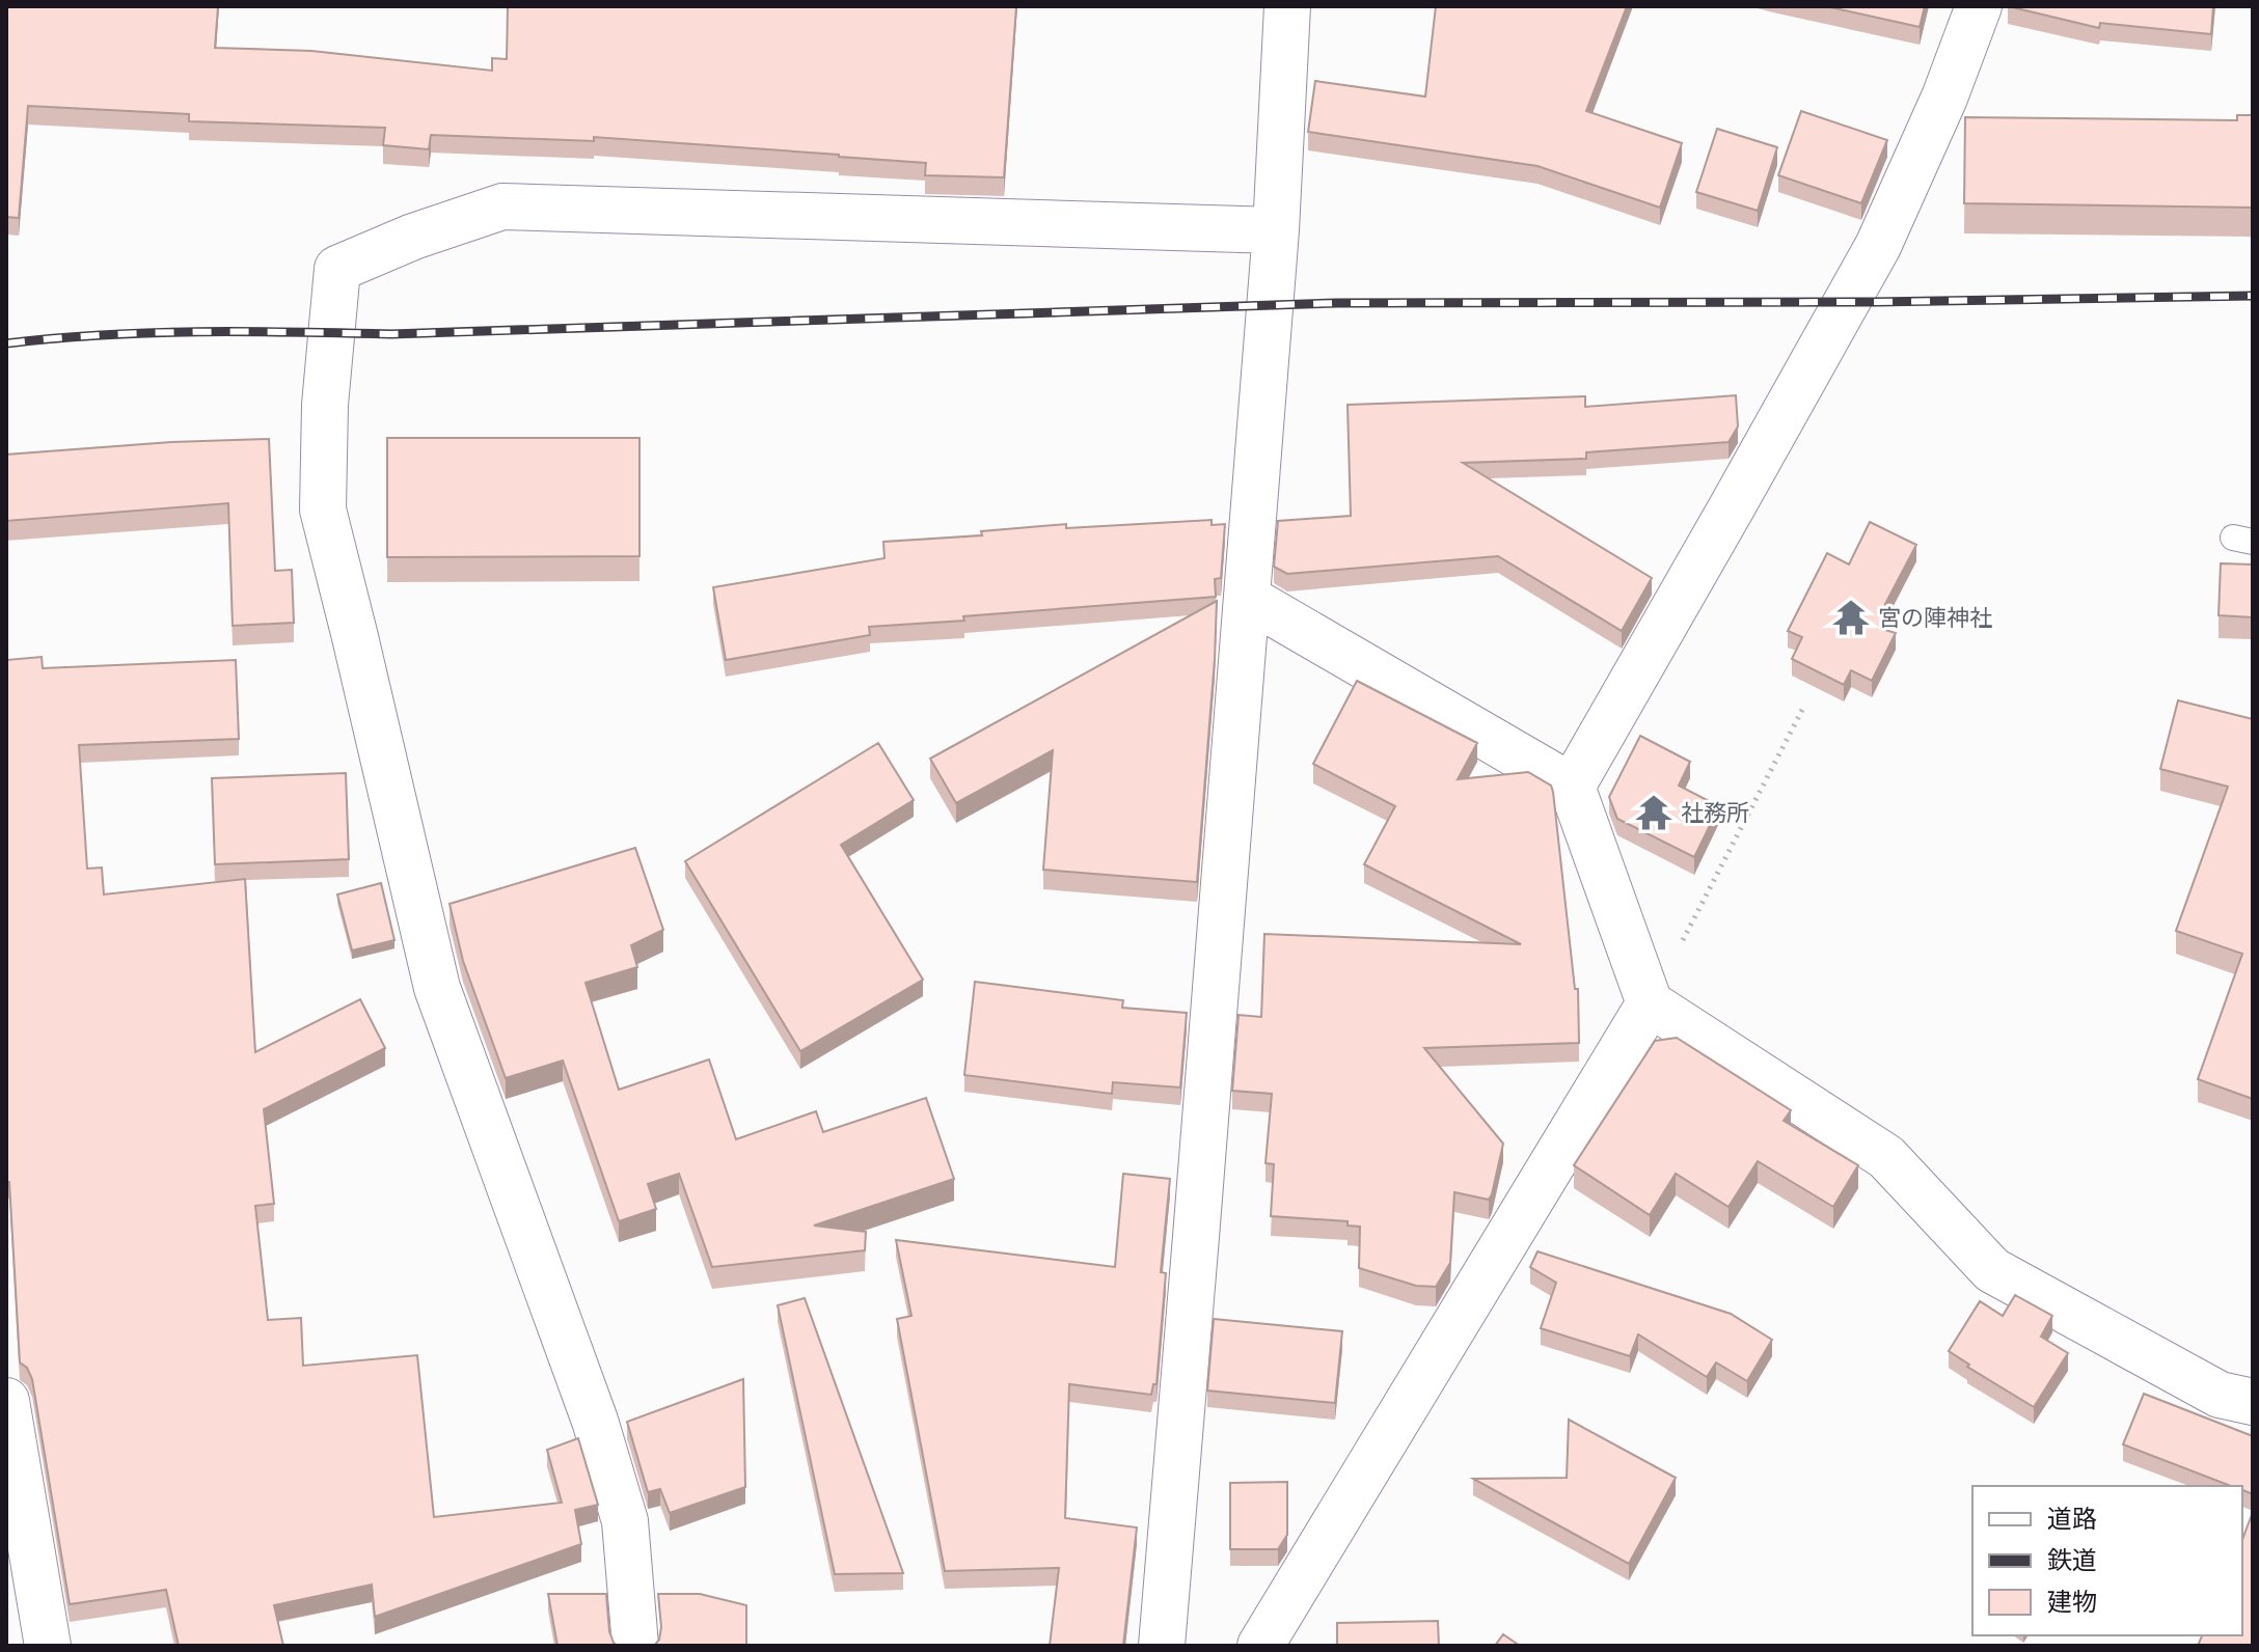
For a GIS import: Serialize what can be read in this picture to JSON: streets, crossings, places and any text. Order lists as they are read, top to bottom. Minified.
{"places":{"temple":["宮の陣神社","社務所"]},"legend":["道路","鉄道","建物"]}
